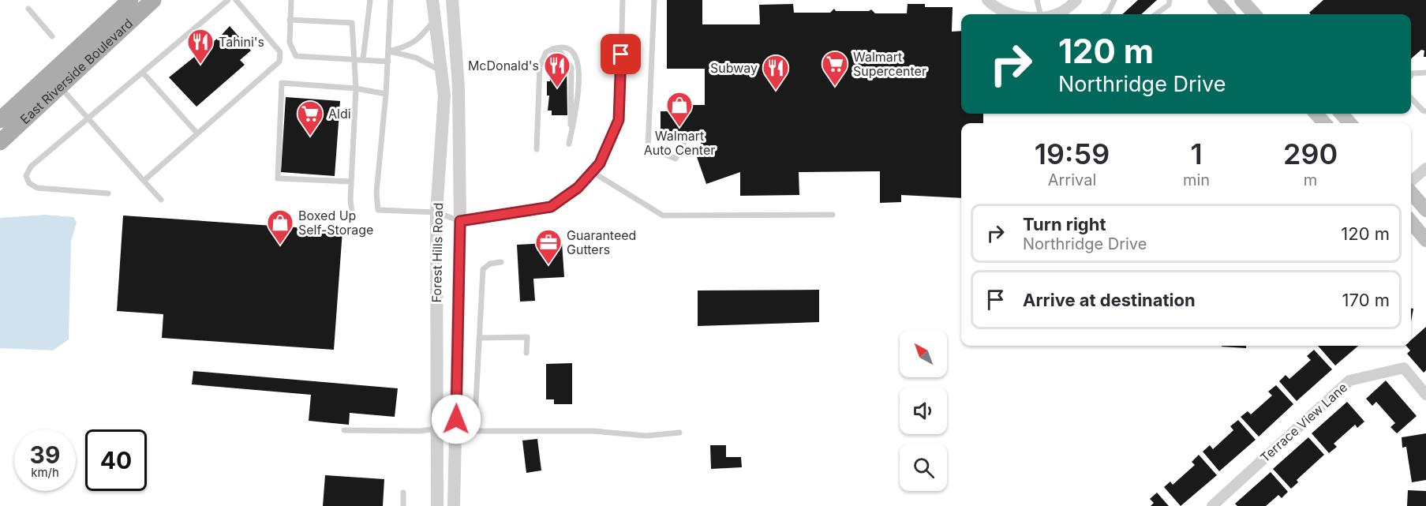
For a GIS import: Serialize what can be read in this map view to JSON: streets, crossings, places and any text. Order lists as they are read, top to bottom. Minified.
{"streets":{"main road":["East Riverside Boulevard"],"street":["Forest Hills Road","Terrace View Lane"]},"places":{"restaurant":["Tahini's","McDonald's","Subway"],"supermarket":["Walmart Supercenter","Aldi"],"shop":["Walmart Auto Center","Boxed Up Self-Storage"],"office":["Guaranteed Gutters"]},"north":"top left","page":{"turn":["120 m","Northridge Drive"],"eta":["19:59","Arrival","1","min","290","m"],"list":[{"name":"Turn right","note":"Northridge Drive","value":"120 m"},{"name":"Arrive at destination","value":"170 m"}],"speed":"39 km/h","limit":"40"}}
